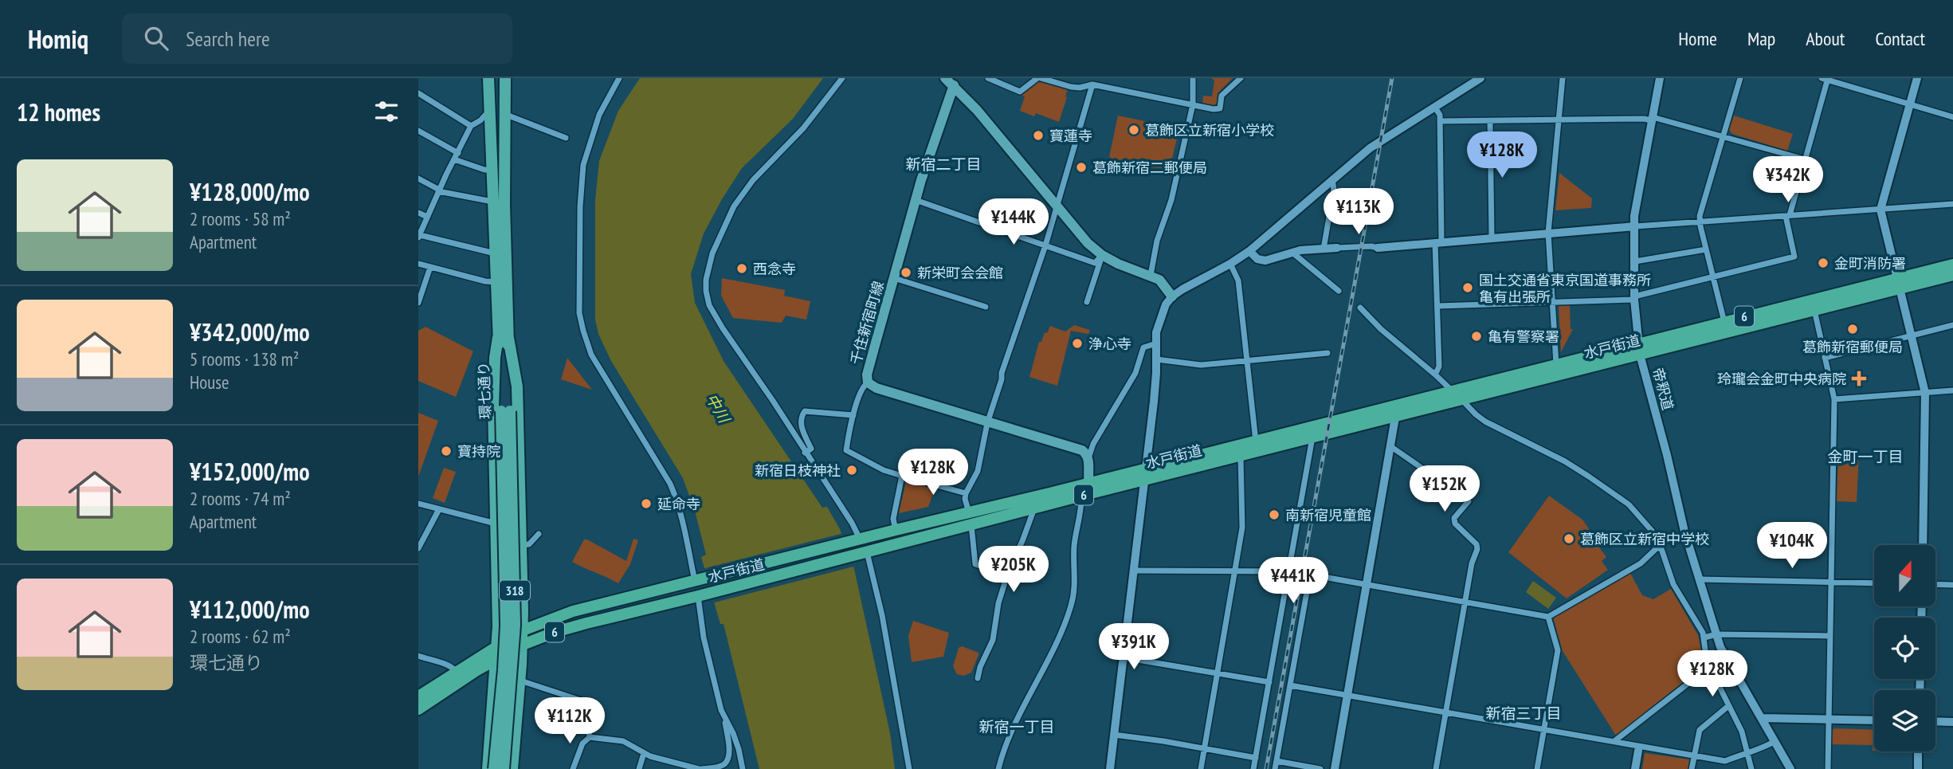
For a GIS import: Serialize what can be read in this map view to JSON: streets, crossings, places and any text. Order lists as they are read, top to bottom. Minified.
{"streets":{"highway":["6","水戸街道"],"main road":["千住新宿町線","環七通り","318"],"street":["帝釈道"]},"crossings":[["水戸街道","帝釈道"]],"districts":["新宿二丁目","金町一丁目","新宿三丁目","新宿一丁目"],"water":["中川"],"places":{"other":["葛飾区立新宿小学校","寶蓮寺","葛飾新宿二郵便局","金町消防署","西念寺","新栄町会会館","国土交通省東京国道事務所 亀有出張所","葛飾新宿郵便局","亀有警察署","浄心寺","寶持院","新宿日枝神社","延命寺","南新宿児童館","葛飾区立新宿中学校"],"health":["玲瓏会金町中央病院"]},"north":"top","page":{"header":"Homiq","search":"Search here","nav":["Home","Map","About","Contact"],"heading":"12 homes","price":["¥128K","¥342K","¥113K","¥144K","¥128K","¥152K","¥104K","¥205K","¥441K","¥391K","¥128K","¥112K"],"list":[{"name":"¥128,000/mo","note":"2 rooms · 58 m² · Apartment"},{"name":"¥342,000/mo","note":"5 rooms · 138 m² · House"},{"name":"¥152,000/mo","note":"2 rooms · 74 m² · Apartment"},{"name":"¥112,000/mo","note":"2 rooms · 62 m² · 環七通り"}]}}
